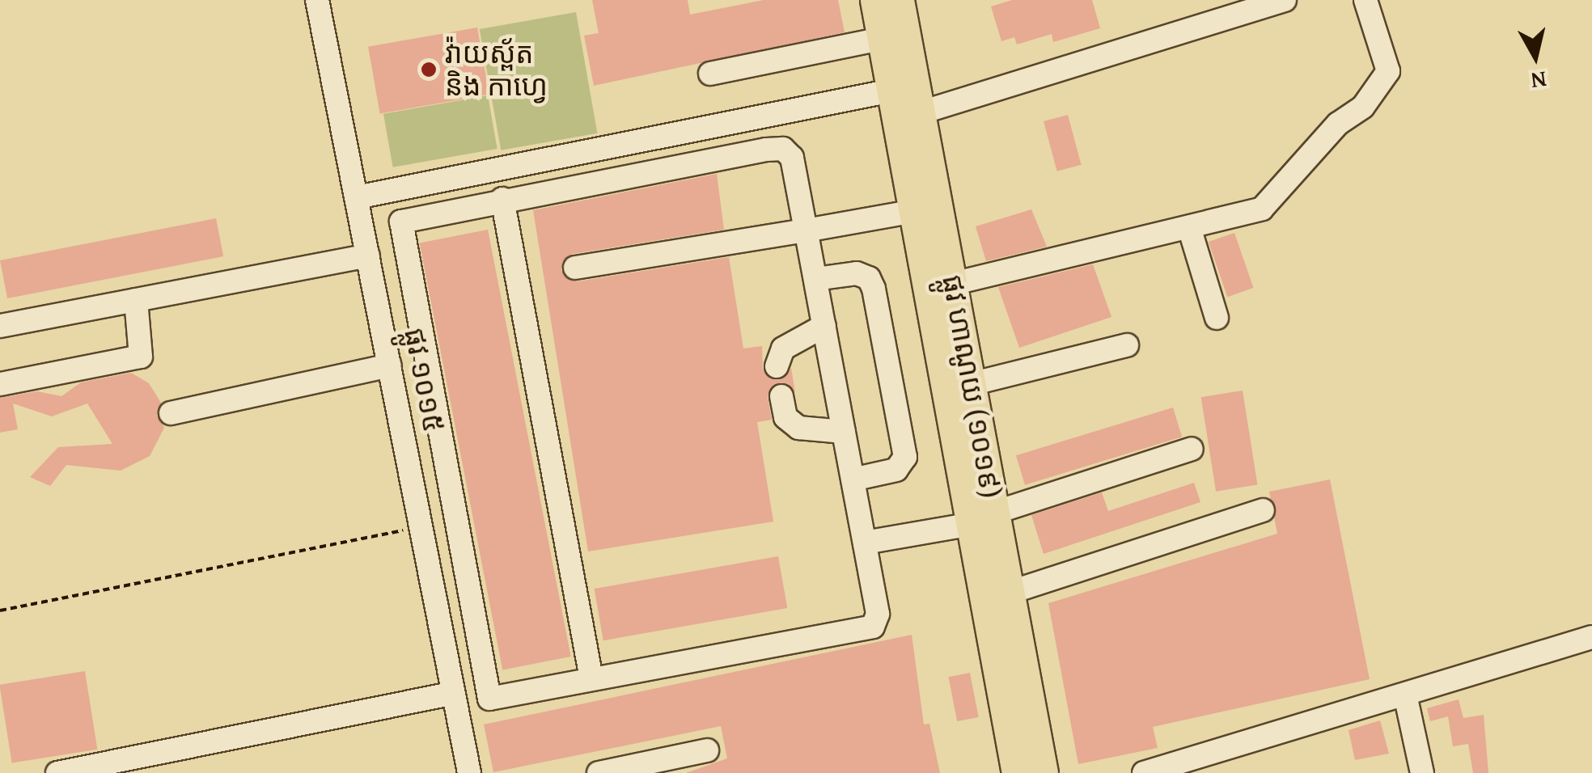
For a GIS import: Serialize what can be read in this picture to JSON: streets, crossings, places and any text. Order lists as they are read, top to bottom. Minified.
{"streets":{"main road":["ផ្លូវ ហាណូយ (១០១៩)"],"street":["ផ្លូវ ១០១៥"]},"places":["វ៉ាយស្ព័ត និង កាហ្វេ"],"north":"bottom"}
